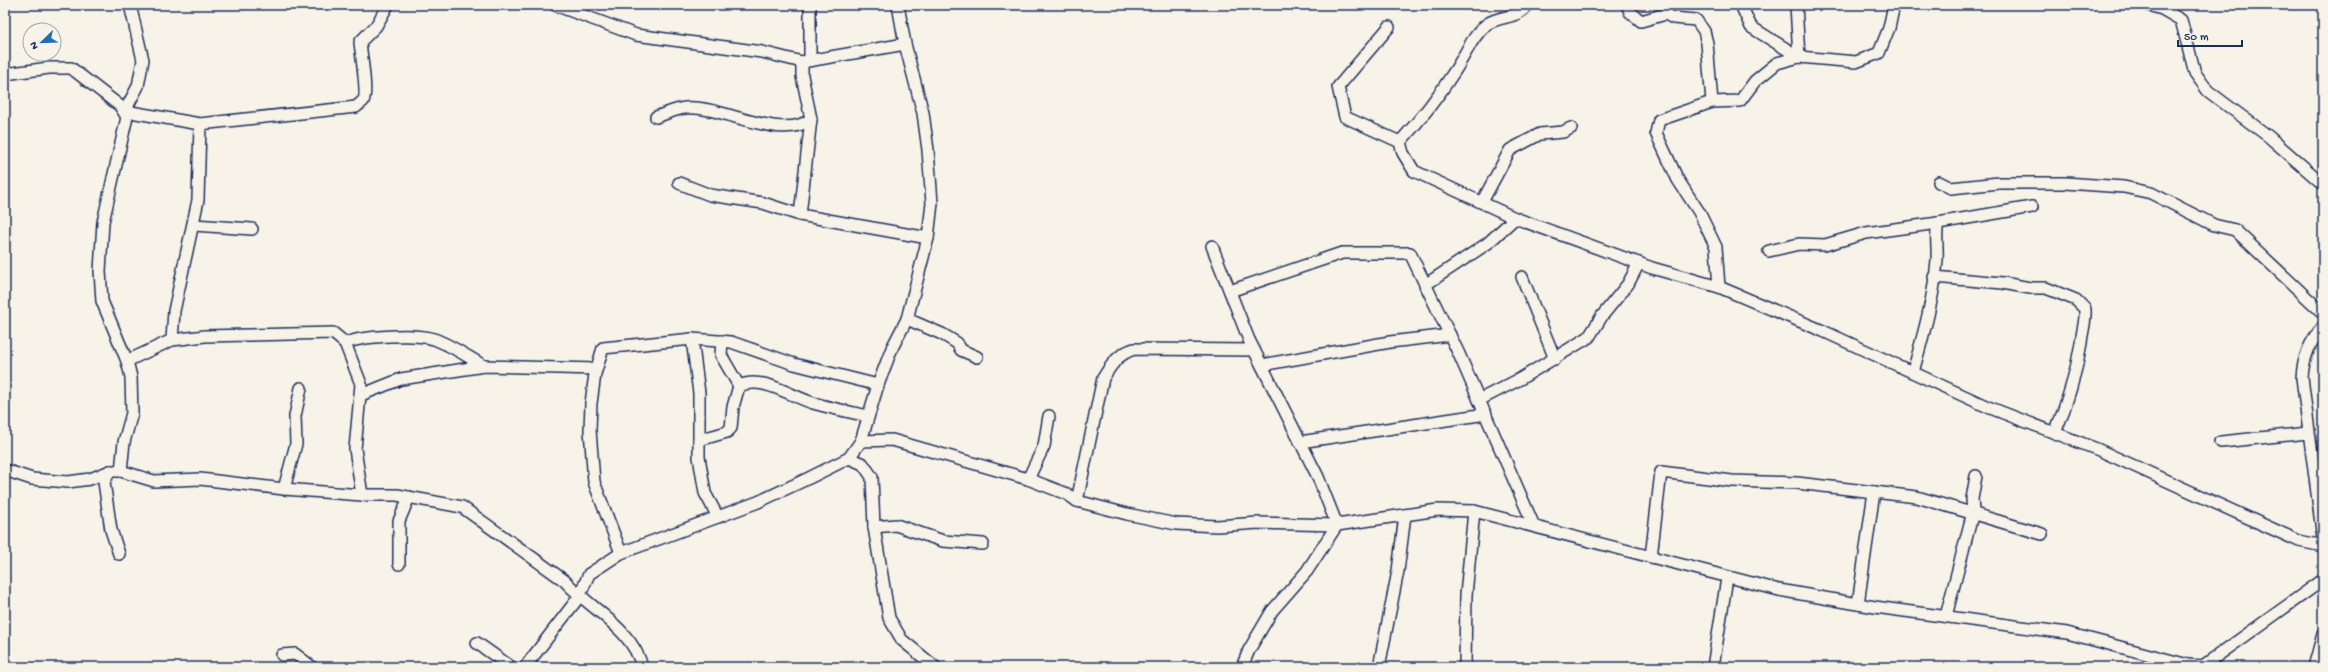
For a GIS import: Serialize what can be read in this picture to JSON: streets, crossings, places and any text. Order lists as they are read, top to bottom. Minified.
{"scale_bar":"50 m","north":"bottom left"}
